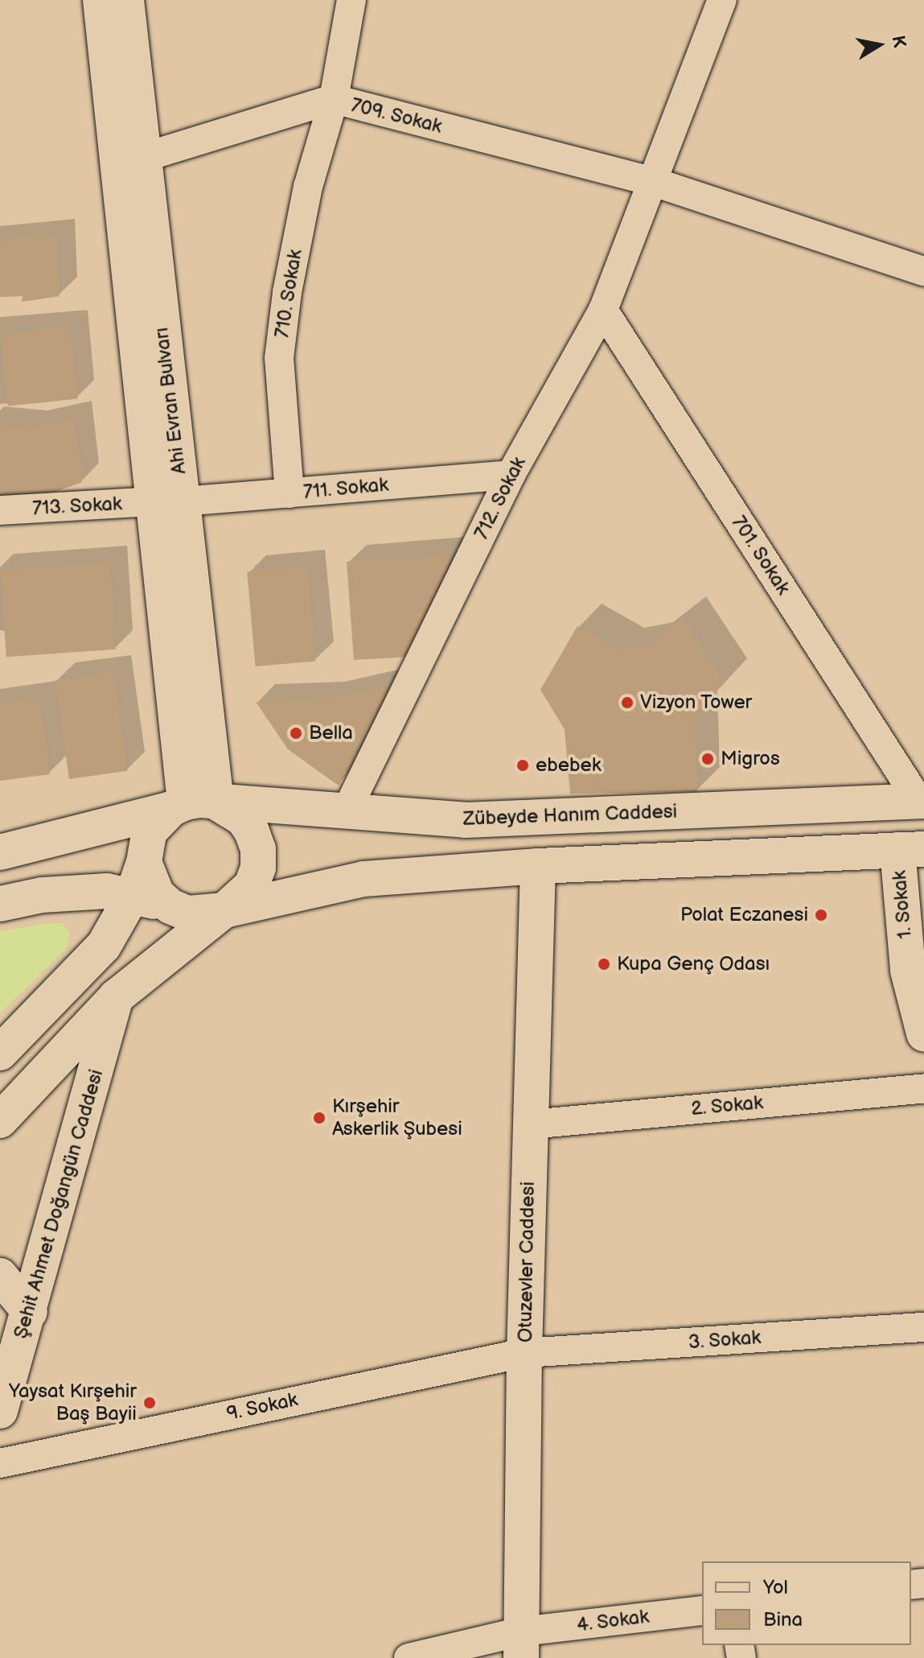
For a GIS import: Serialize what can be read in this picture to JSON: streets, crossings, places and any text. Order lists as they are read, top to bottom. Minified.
{"streets":{"main road":["Ahi Evran Bulvarı","Zübeyde Hanım Caddesi","1. Sokak","Şehit Ahmet Doğangün Caddesi","Otuzevler Caddesi"],"street":["709. Sokak","710. Sokak","711. Sokak","712. Sokak","713. Sokak","701. Sokak","2. Sokak","3. Sokak","9. Sokak","4. Sokak"]},"crossings":[["709. Sokak","710. Sokak"],["709. Sokak","Ahi Evran Bulvarı"],["709. Sokak","712. Sokak"],["710. Sokak","711. Sokak"],["Ahi Evran Bulvarı","711. Sokak"],["Ahi Evran Bulvarı","713. Sokak"],["Ahi Evran Bulvarı","Zübeyde Hanım Caddesi"],["711. Sokak","712. Sokak"],["711. Sokak","713. Sokak"],["712. Sokak","701. Sokak"],["712. Sokak","Zübeyde Hanım Caddesi"],["701. Sokak","Zübeyde Hanım Caddesi"],["2. Sokak","Otuzevler Caddesi"],["Otuzevler Caddesi","3. Sokak"],["Otuzevler Caddesi","9. Sokak"],["Otuzevler Caddesi","4. Sokak"],["3. Sokak","9. Sokak"]],"places":["Vizyon Tower","Bella","Migros","ebebek","Polat Eczanesi","Kupa Genç Odası","Kırşehir Askerlik Şubesi","Yaysat Kırşehir Baş Bayii"],"legend":["Yol","Bina"],"north":"right"}
